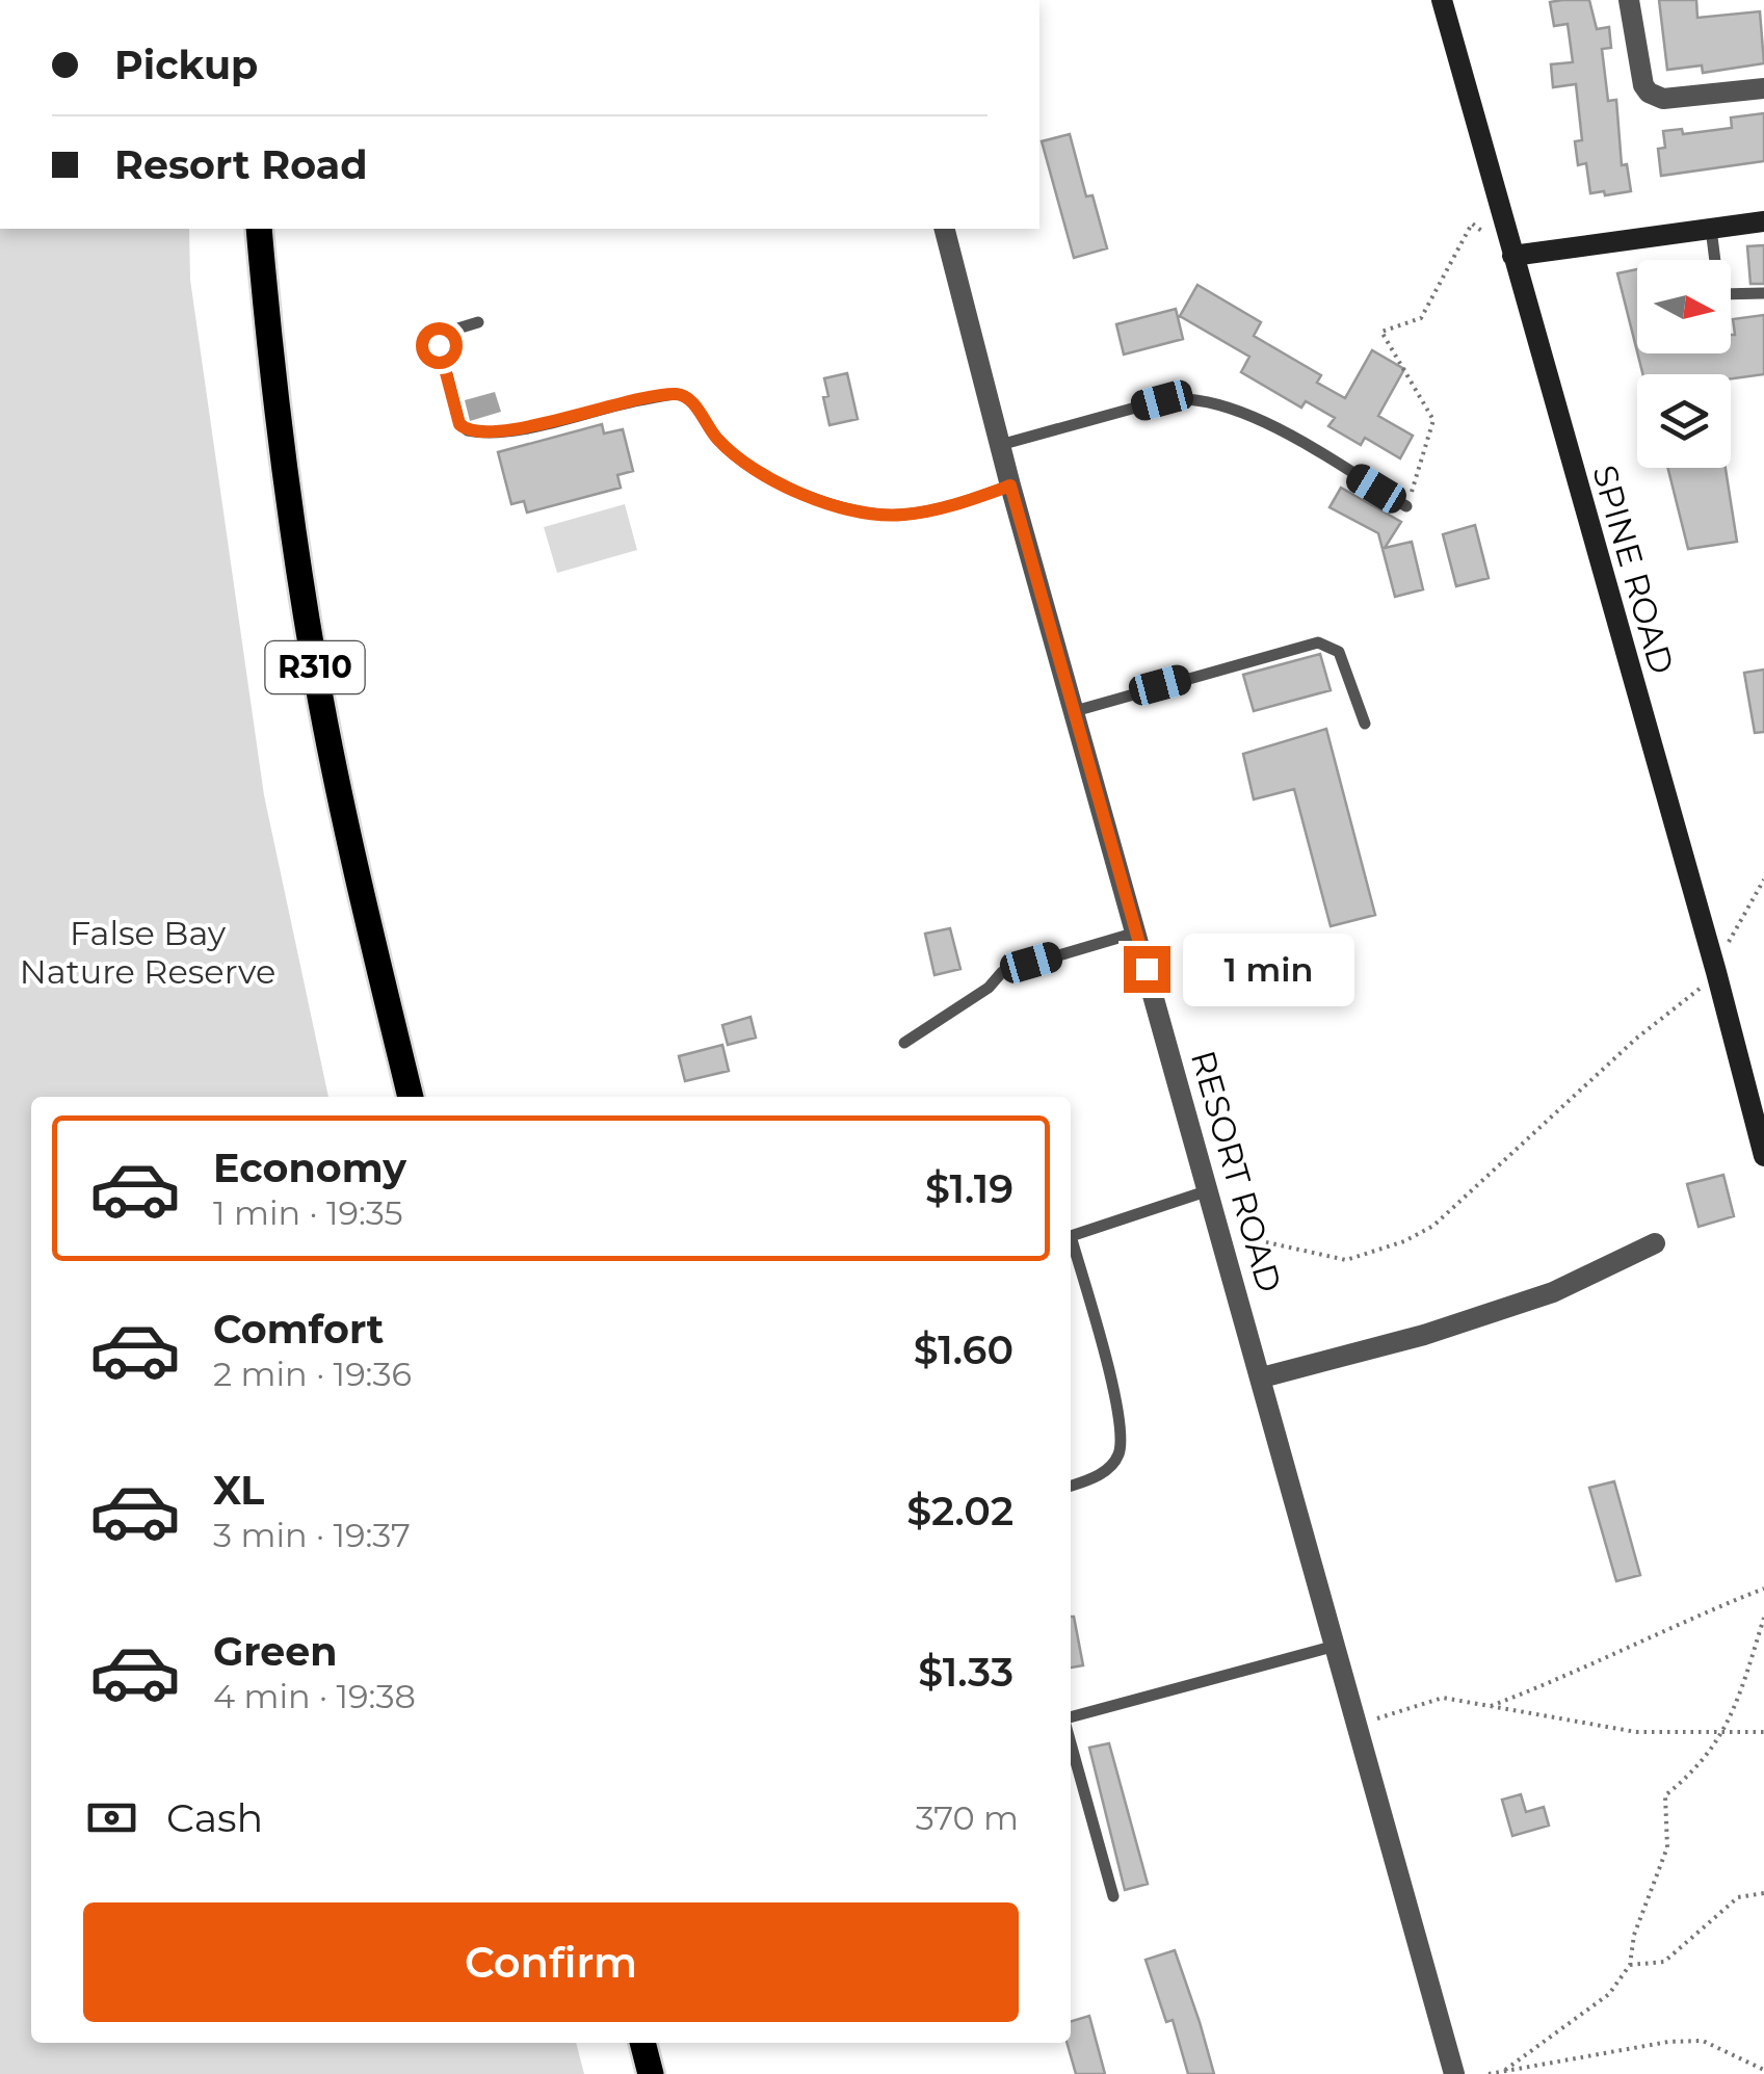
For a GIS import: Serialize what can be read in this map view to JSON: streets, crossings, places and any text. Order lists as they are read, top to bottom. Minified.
{"streets":{"main road":["SPINE ROAD","R310"],"street":["RESORT ROAD"]},"parks":["False Bay Nature Reserve"],"north":"right","page":{"banner":["Pickup","Resort Road"],"bubble":"1 min","list":[{"name":"Economy","note":"1 min · 19:35","value":"$1.19"},{"name":"Comfort","note":"2 min · 19:36","value":"$1.60"},{"name":"XL","note":"3 min · 19:37","value":"$2.02"},{"name":"Green","note":"4 min · 19:38","value":"$1.33"}],"pay":["Cash","370 m"],"buttons":"Confirm"}}
